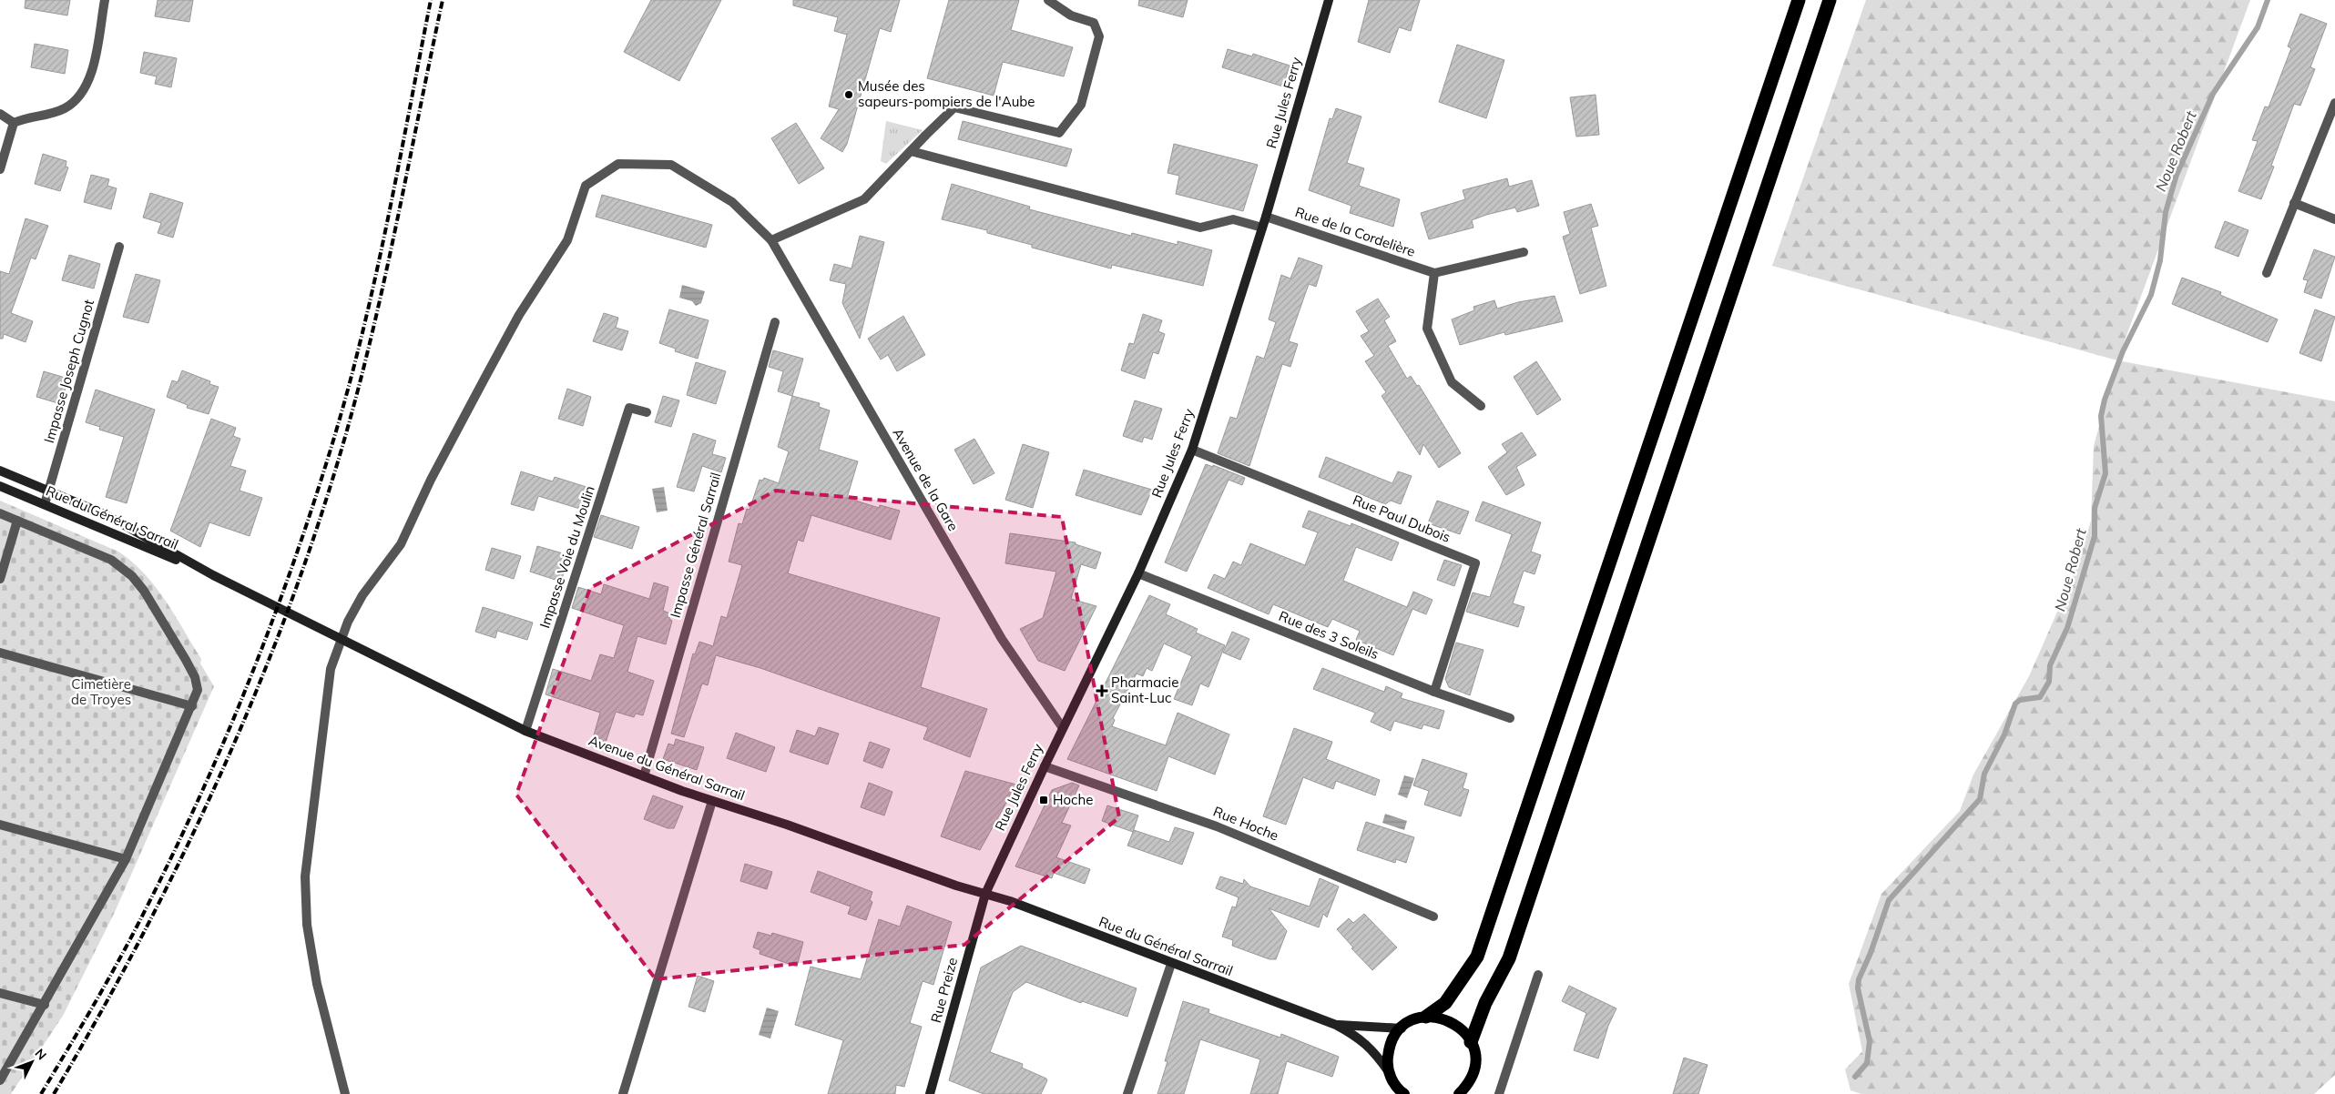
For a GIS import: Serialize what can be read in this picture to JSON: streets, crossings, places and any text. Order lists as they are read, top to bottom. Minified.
{"streets":{"street":["Rue Jules Ferry","Rue de la Cordelière","Impasse Joseph Cugnot","Avenue de la Gare","Rue du Général Sarrail","Rue Paul Dubois","Impasse Général Sarrail","Impasse Voie du Moulin","Rue des 3 Soleils","Avenue du Général Sarrail","Rue Hoche","Rue Preize"]},"crossings":[["Rue Jules Ferry","Rue de la Cordelière"],["Rue Jules Ferry","Avenue de la Gare"],["Rue Jules Ferry","Rue du Général Sarrail"],["Rue Jules Ferry","Rue Paul Dubois"],["Rue Jules Ferry","Rue des 3 Soleils"],["Rue Jules Ferry","Avenue du Général Sarrail"],["Rue Jules Ferry","Rue Hoche"],["Rue Jules Ferry","Rue Preize"],["Impasse Joseph Cugnot","Rue du Général Sarrail"],["Rue du Général Sarrail","Avenue du Général Sarrail"],["Rue du Général Sarrail","Rue Preize"],["Rue Paul Dubois","Rue des 3 Soleils"],["Impasse Général Sarrail","Avenue du Général Sarrail"],["Impasse Voie du Moulin","Avenue du Général Sarrail"],["Avenue du Général Sarrail","Rue Preize"]],"water":["Noue Robert"],"parks":["Cimetière de Troyes"],"places":{"other":["Musée des sapeurs-pompiers de l'Aube"],"health":["Pharmacie Saint-Luc"],"transit":["Hoche"]},"north":"top right"}
